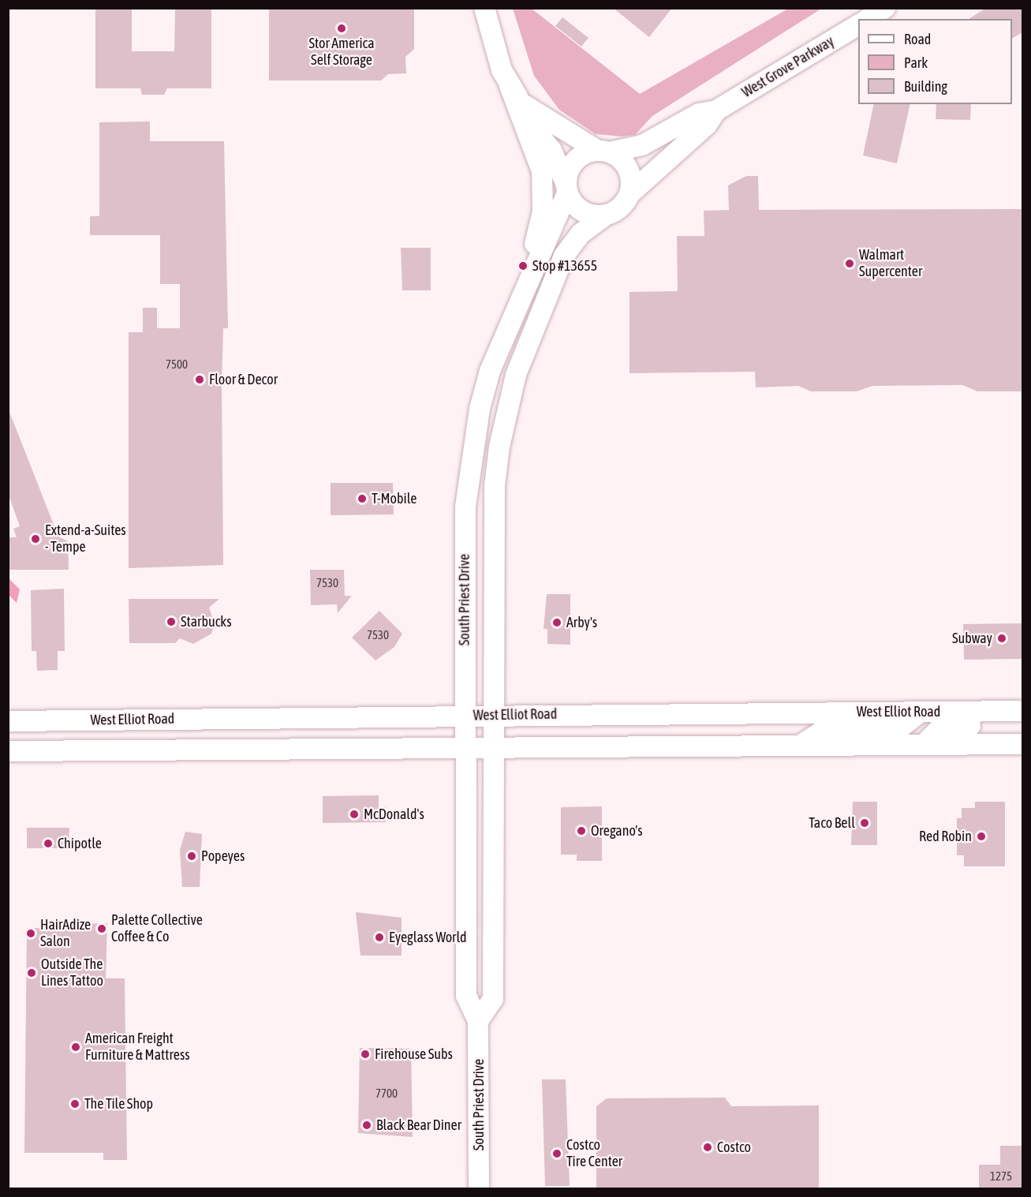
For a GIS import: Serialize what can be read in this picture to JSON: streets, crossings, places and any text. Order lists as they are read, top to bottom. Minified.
{"streets":{"main road":["West Grove Parkway","South Priest Drive","West Elliot Road"]},"crossings":[["West Grove Parkway","South Priest Drive"],["South Priest Drive","West Elliot Road"]],"places":["Stor America Self Storage","Walmart Supercenter","Stop #13655","Floor & Decor","T-Mobile","Extend-a-Suites - Tempe","Starbucks","Arby's","Subway","McDonald's","Taco Bell","Oregano's","Red Robin","Chipotle","Popeyes","Palette Collective Coffee & Co","HairAdize Salon","Eyeglass World","Outside The Lines Tattoo","American Freight Furniture & Mattress","Firehouse Subs","The Tile Shop","Black Bear Diner","Costco","Costco Tire Center"],"house_numbers":["7500","7530","7530","7700","1275"],"legend":["Road","Park","Building"]}
